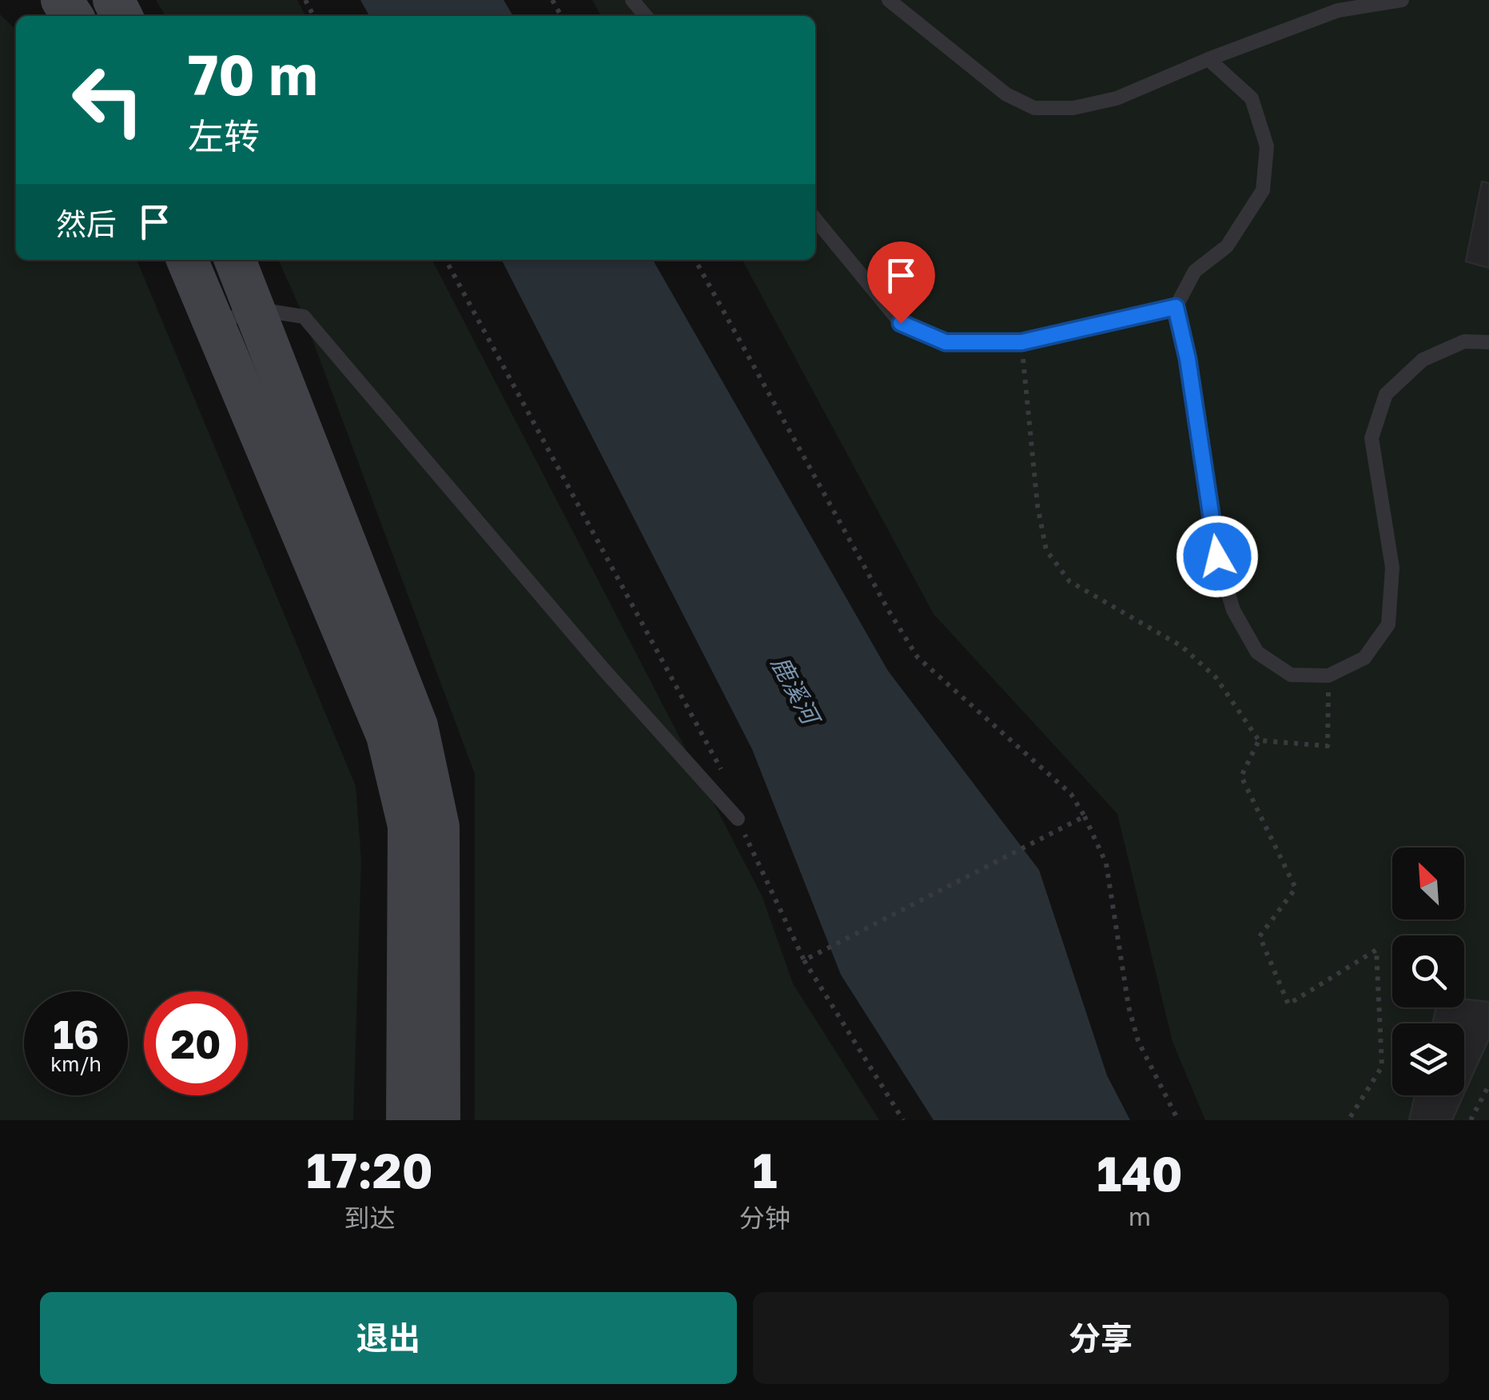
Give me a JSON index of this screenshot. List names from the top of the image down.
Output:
{
  "water": ["鹿溪河"],
  "north": "top left",
  "page": {
    "turn": ["70 m", "左转"],
    "then": "然后",
    "speed": "16 km/h",
    "limit": "20",
    "eta": [
      "17:20",
      "到达",
      "1",
      "分钟",
      "140",
      "m"
    ],
    "buttons": ["退出", "分享"]
  }
}
